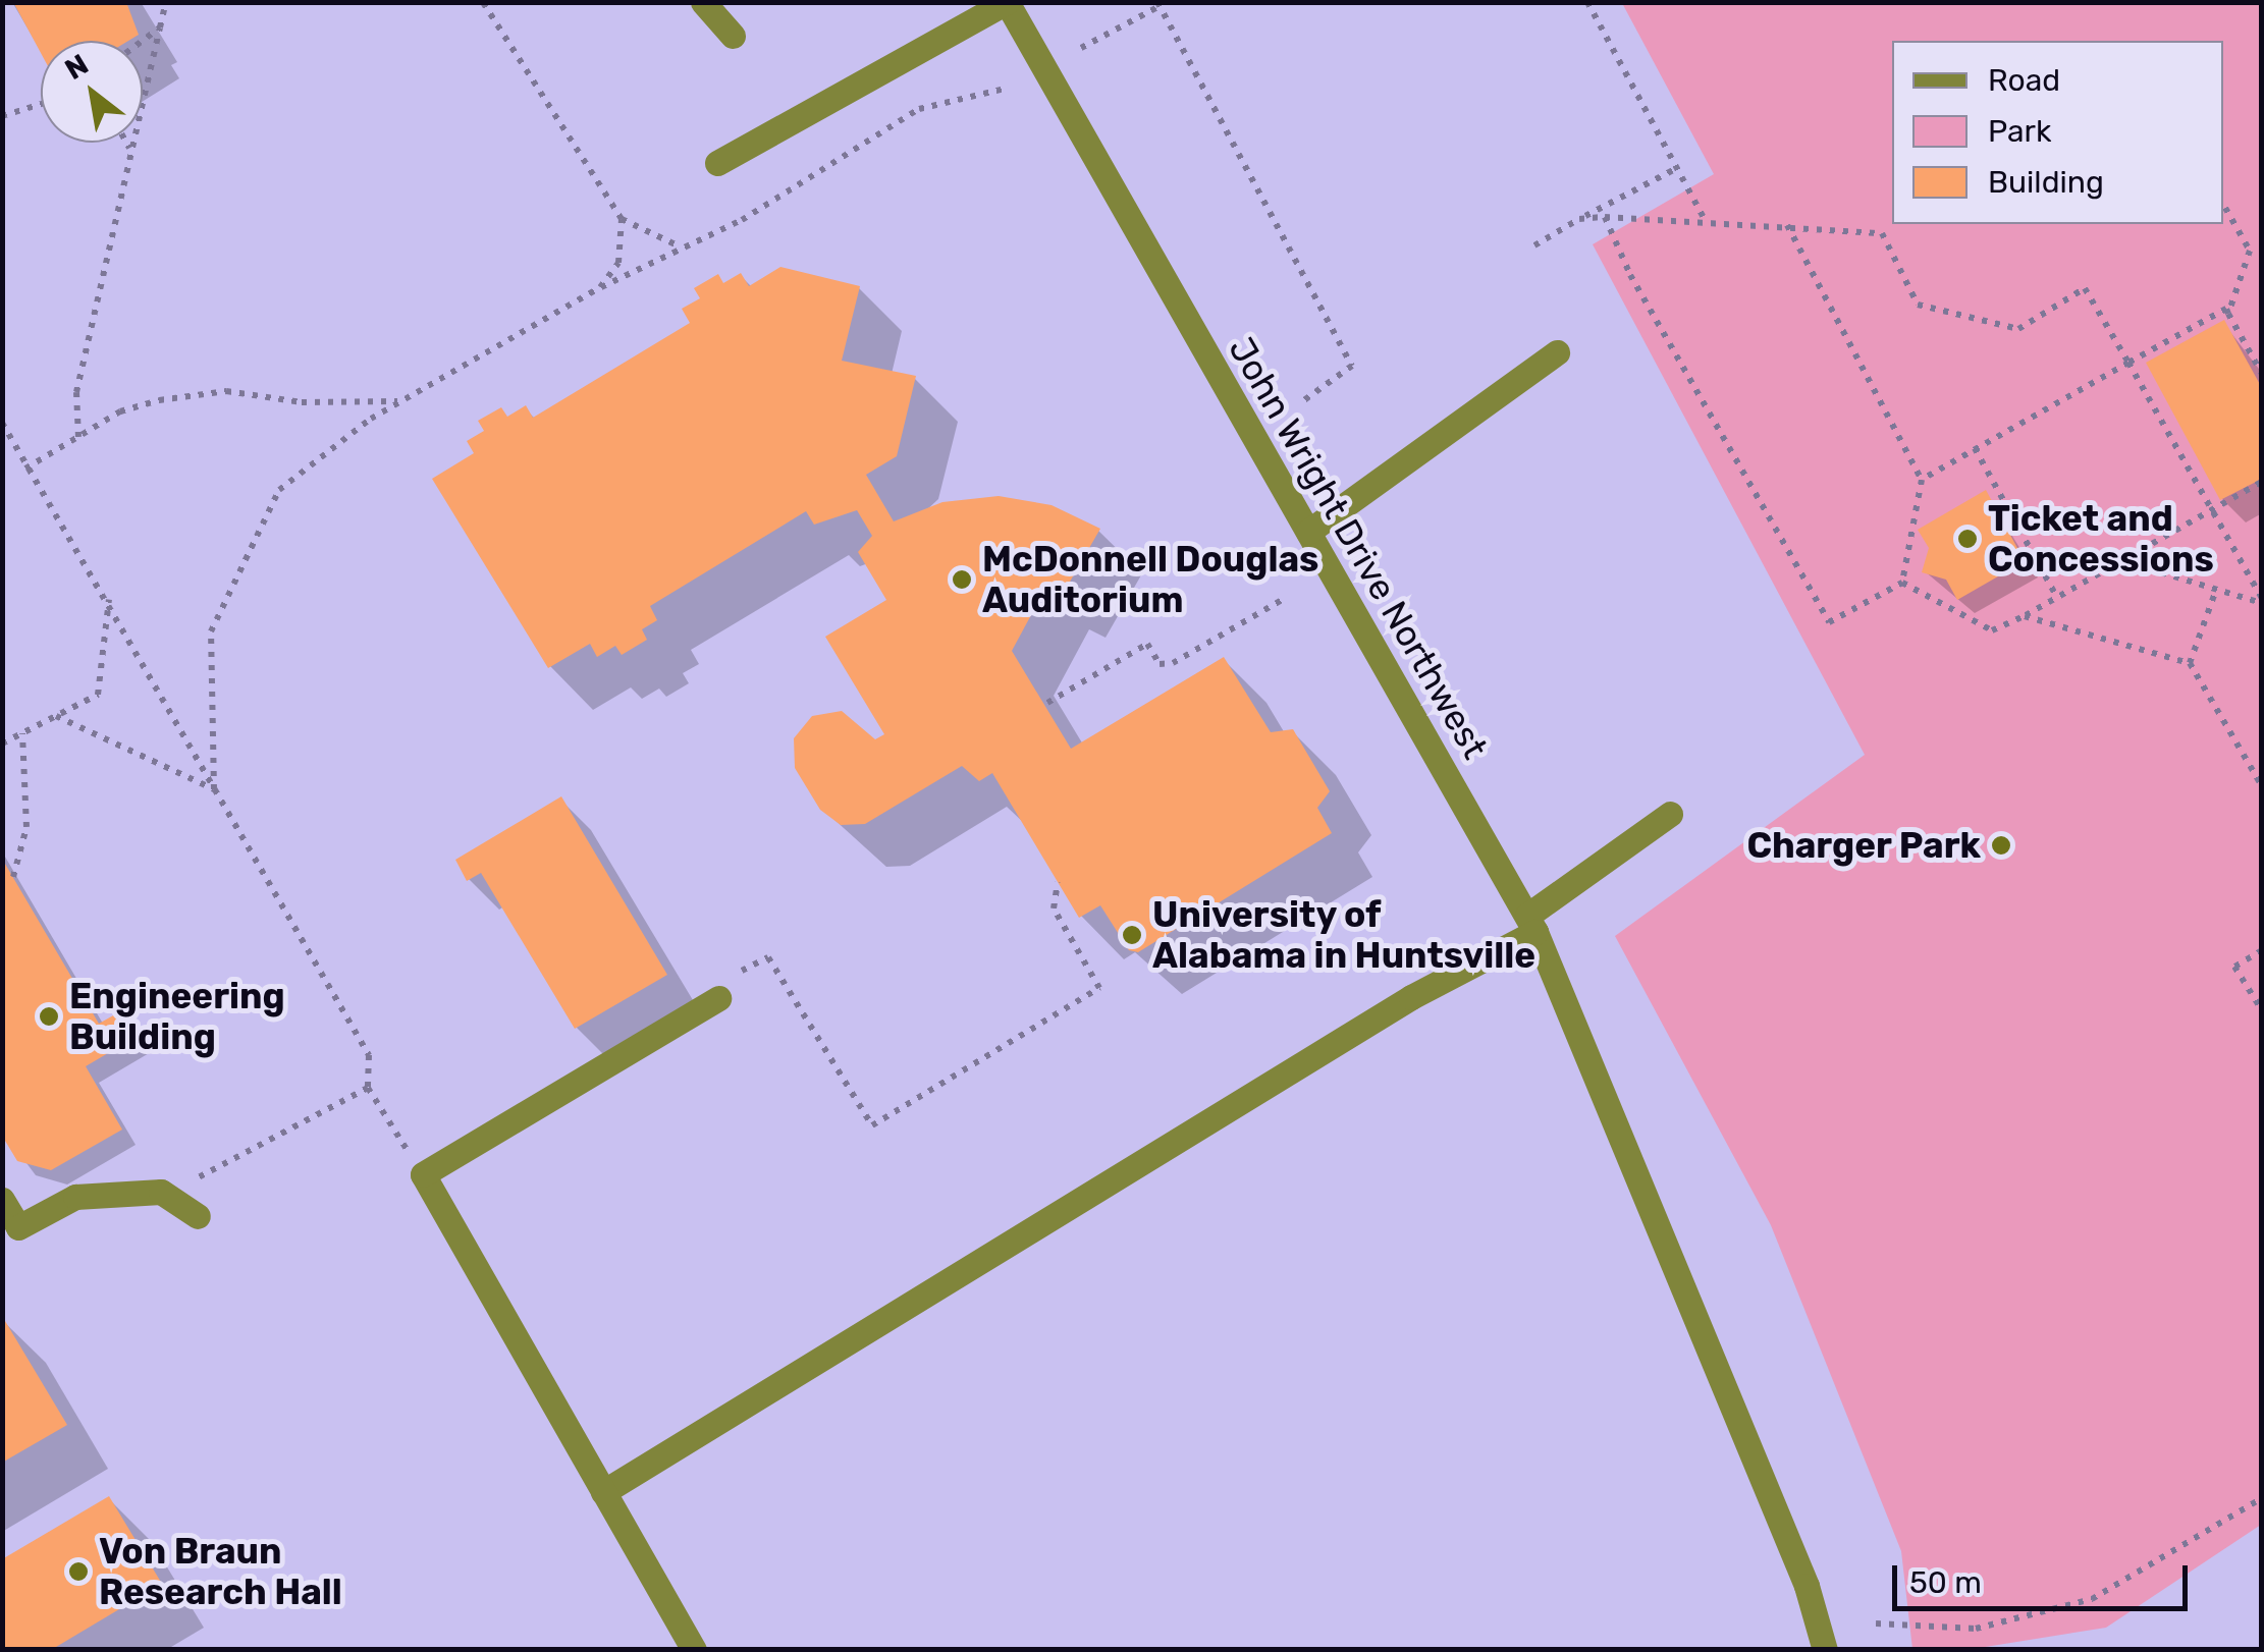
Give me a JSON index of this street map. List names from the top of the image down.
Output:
{
  "streets": {
    "street": ["John Wright Drive Northwest"]
  },
  "places": [
    "Ticket and Concessions",
    "McDonnell Douglas Auditorium",
    "Charger Park",
    "University of Alabama in Huntsville",
    "Engineering Building",
    "Von Braun Research Hall"
  ],
  "legend": ["Road", "Park", "Building"],
  "scale_bar": "50 m",
  "north": "top left"
}
